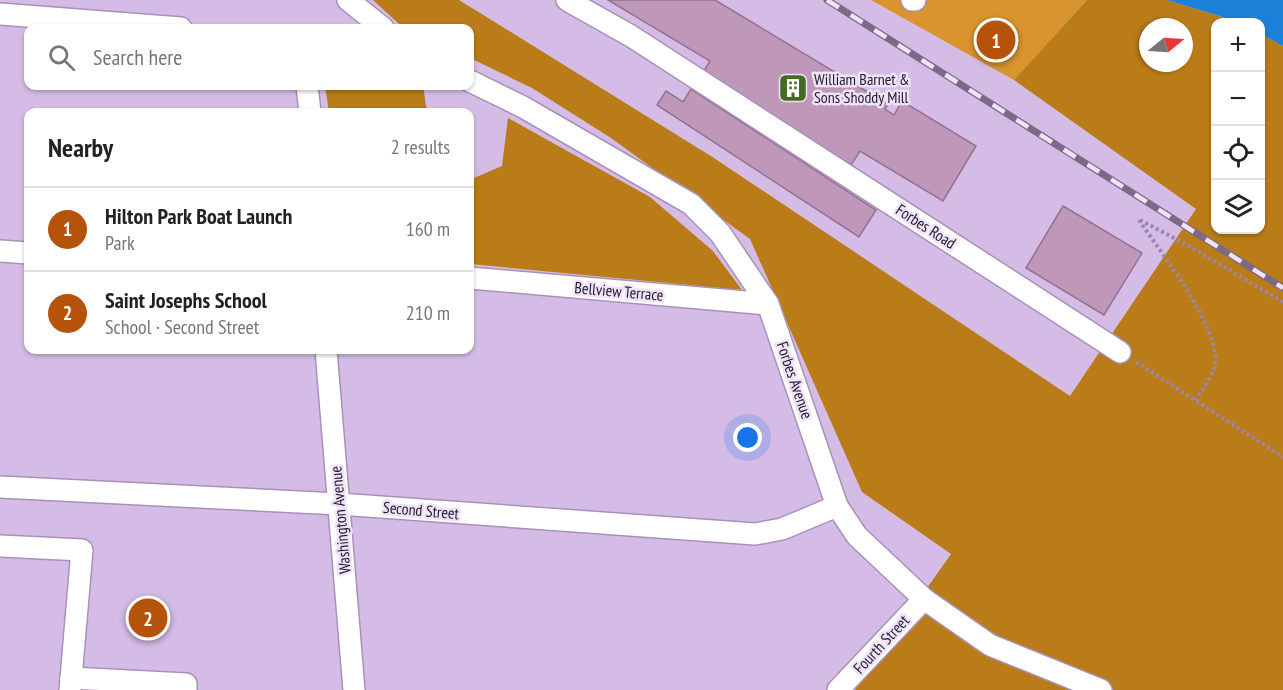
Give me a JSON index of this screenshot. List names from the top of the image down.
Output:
{
  "streets": {
    "street": [
      "Forbes Road",
      "Bellview Terrace",
      "Forbes Avenue",
      "Second Street",
      "Washington Avenue",
      "Fourth Street"
    ]
  },
  "crossings": [
    ["Bellview Terrace", "Forbes Avenue"],
    ["Forbes Avenue", "Second Street"],
    ["Forbes Avenue", "Fourth Street"],
    ["Second Street", "Washington Avenue"]
  ],
  "places": {
    "building": ["William Barnet & Sons Shoddy Mill"]
  },
  "north": "right",
  "page": {
    "map_buttons": ["+", "−"],
    "pins": ["1", "2"],
    "search": "Search here",
    "heading": ["Nearby", "2 results"],
    "list": [
      {
        "mark": "1",
        "name": "Hilton Park Boat Launch",
        "note": "Park",
        "value": "160 m"
      },
      {
        "mark": "2",
        "name": "Saint Josephs School",
        "note": "School · Second Street",
        "value": "210 m"
      }
    ]
  }
}
